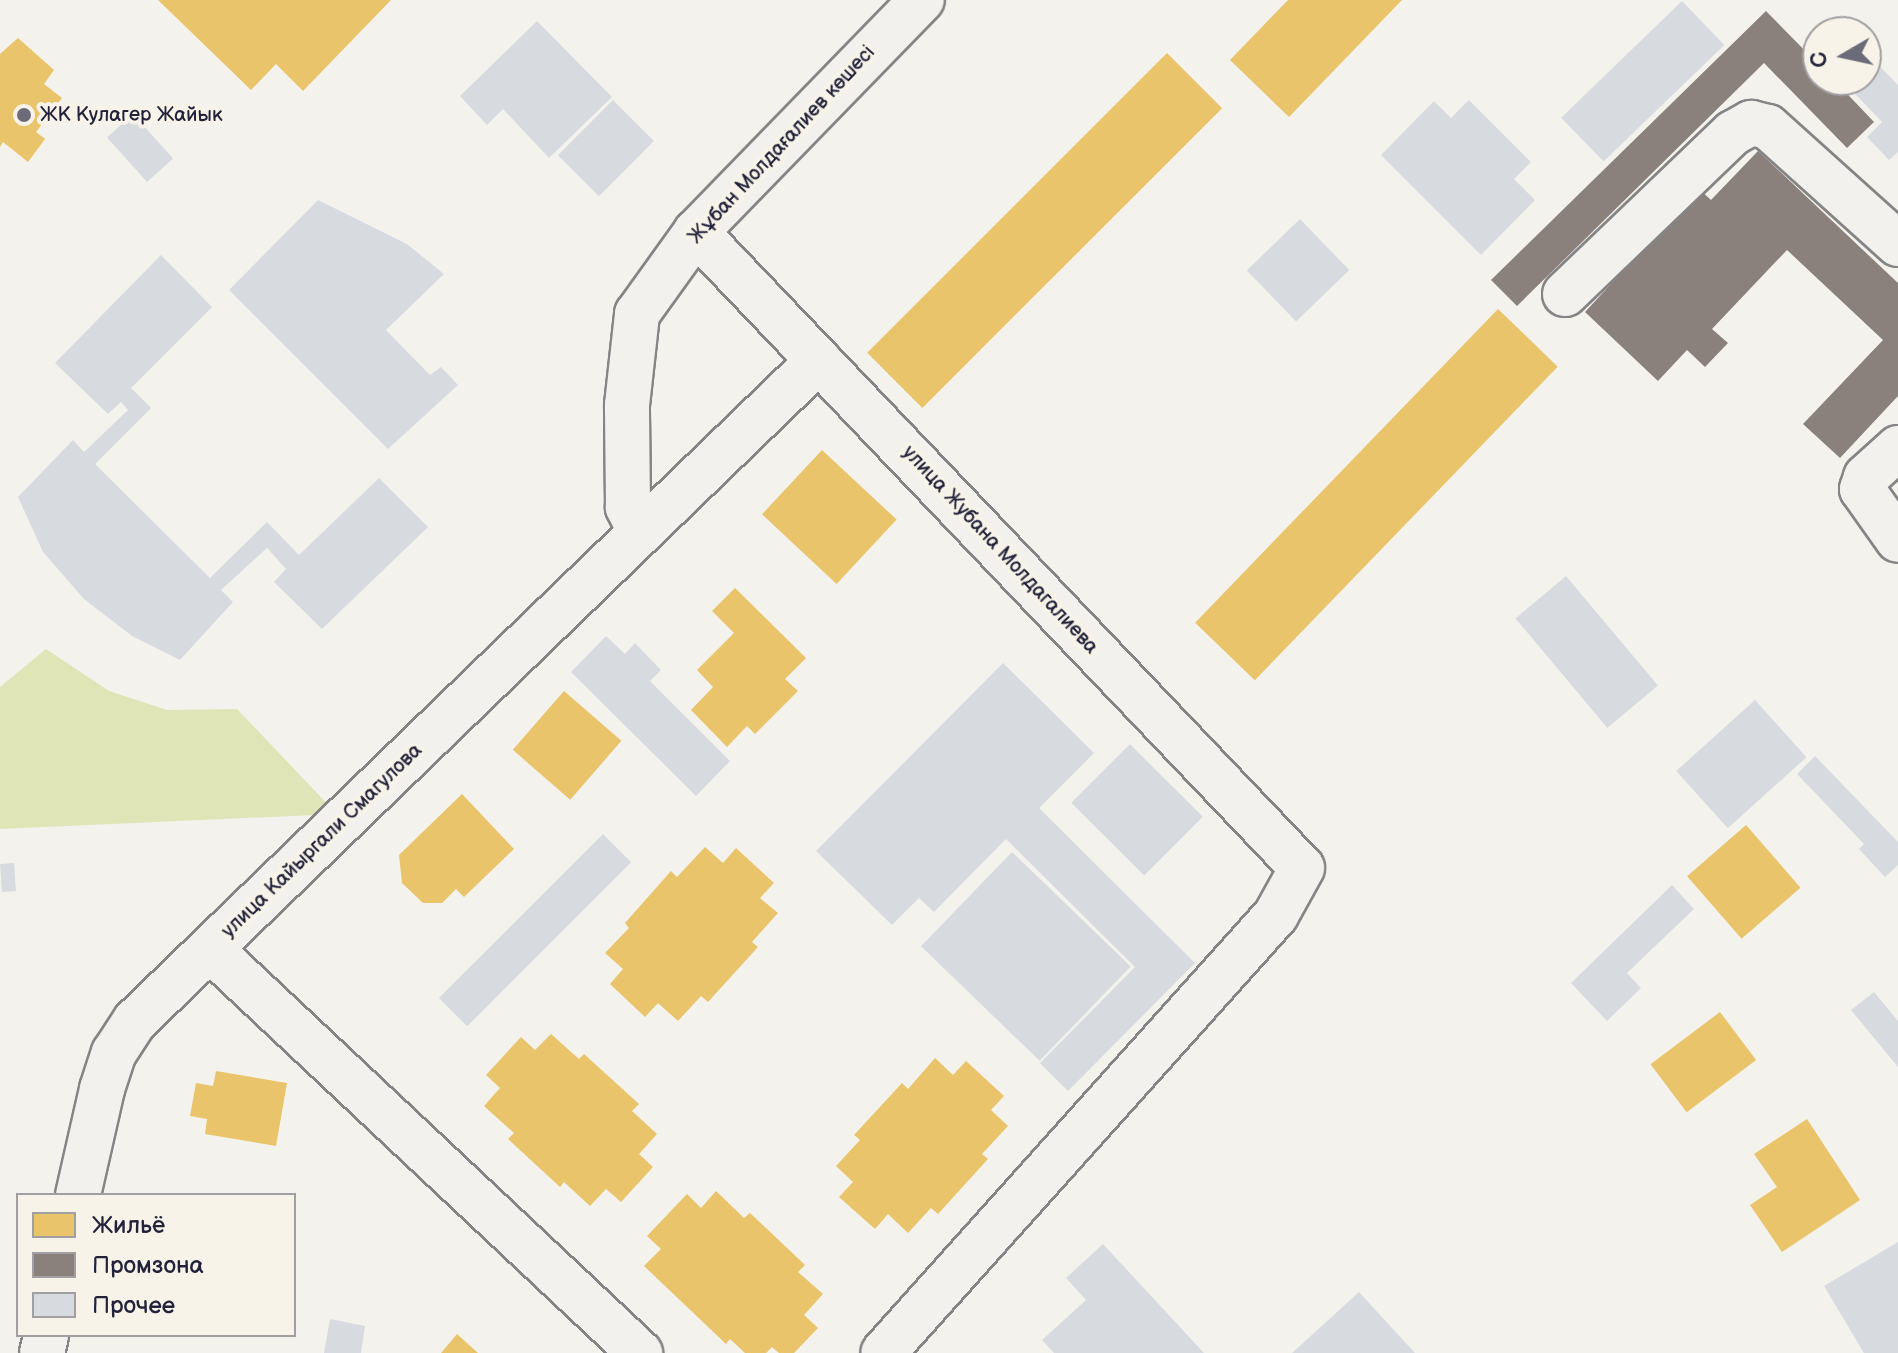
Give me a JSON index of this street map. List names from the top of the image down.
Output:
{
  "streets": {
    "street": ["Жұбан Молдағалиев көшесі", "улица Жубана Молдагалиева", "улица Кайыргали Смагулова"]
  },
  "crossings": [
    ["Жұбан Молдағалиев көшесі", "улица Жубана Молдагалиева"],
    ["Жұбан Молдағалиев көшесі", "улица Кайыргали Смагулова"],
    ["улица Жубана Молдагалиева", "улица Кайыргали Смагулова"]
  ],
  "places": ["ЖК Кулагер Жайык"],
  "legend": ["Жильё", "Промзона", "Прочее"],
  "north": "left"
}
